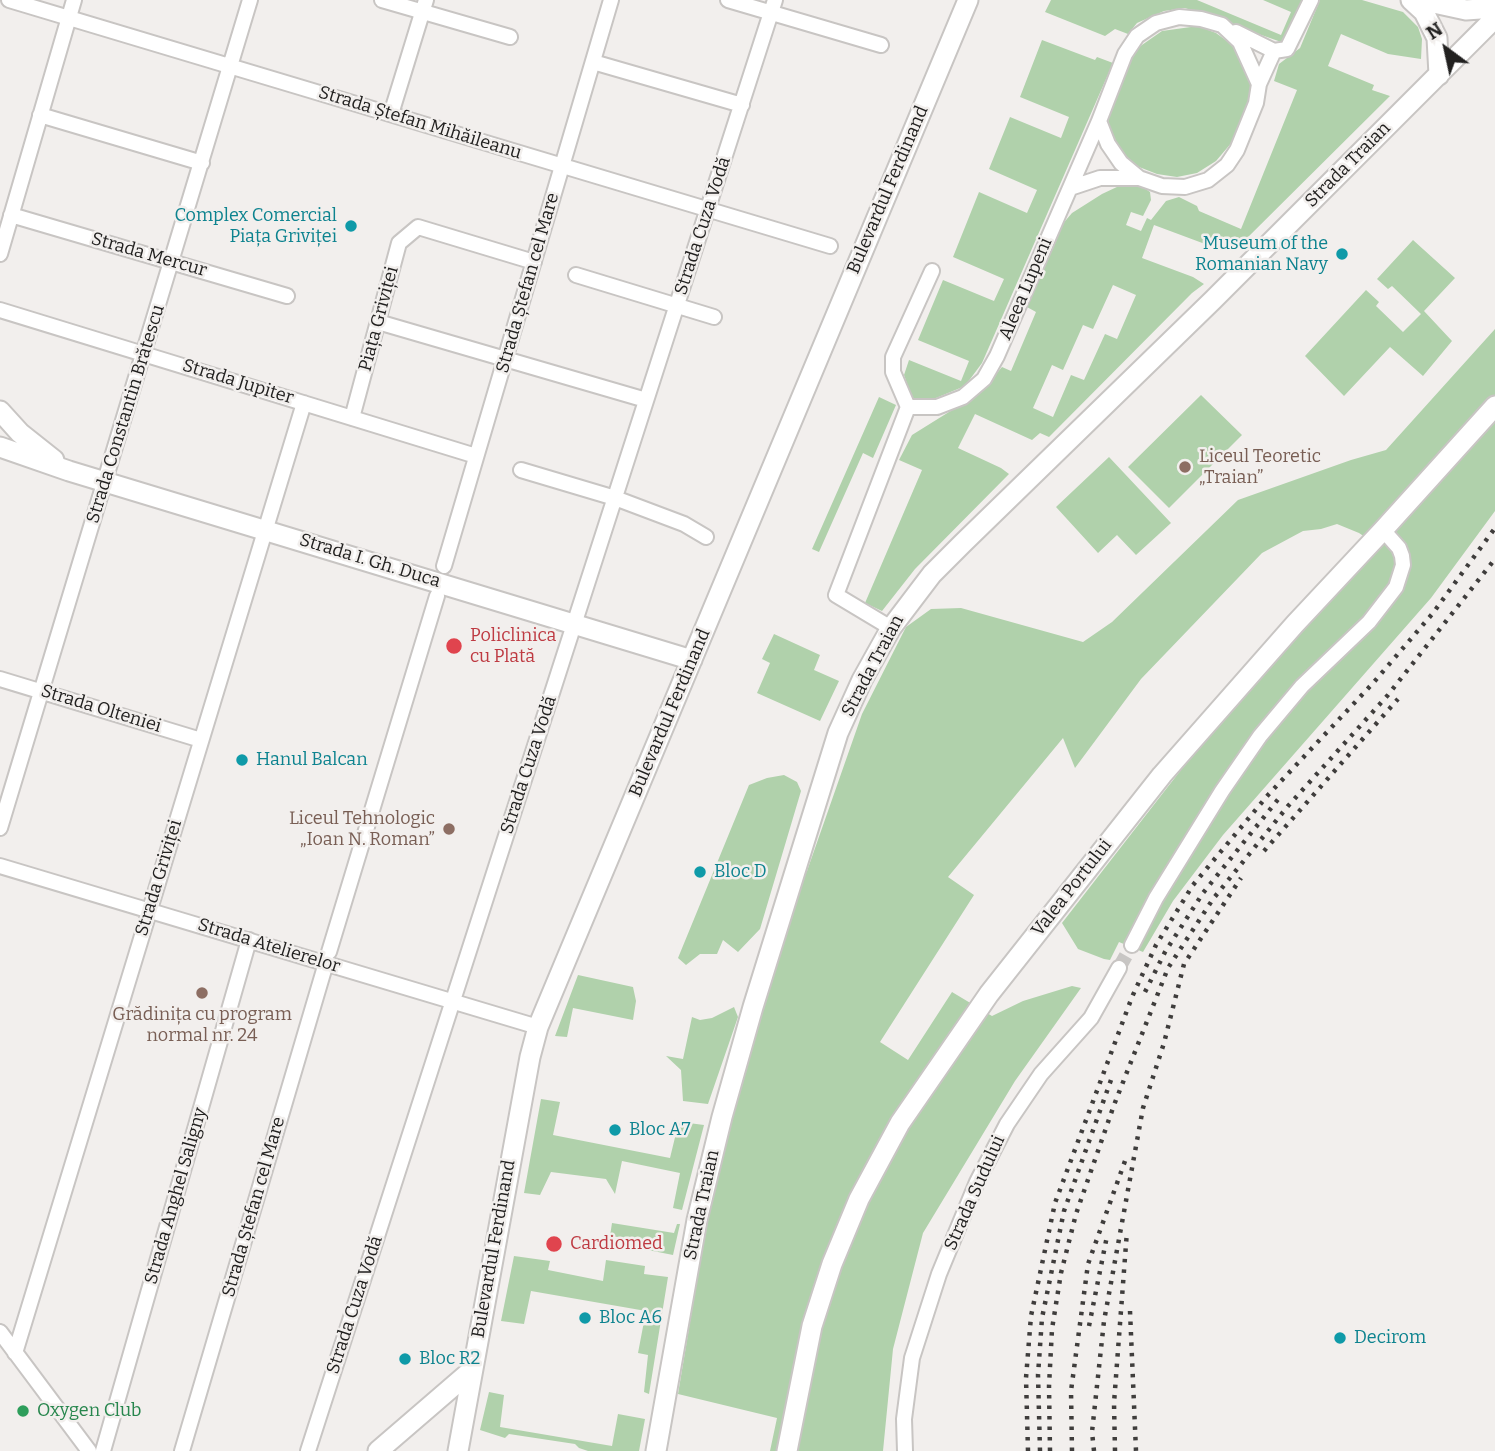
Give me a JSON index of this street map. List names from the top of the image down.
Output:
{
  "streets": {
    "street": [
      "Strada Ștefan Mihăileanu",
      "Strada Traian",
      "Bulevardul Ferdinand",
      "Strada Cuza Vodă",
      "Strada Mercur",
      "Strada Ștefan cel Mare",
      "Aleea Lupeni",
      "Piața Griviței",
      "Strada Jupiter",
      "Strada Constantin Brătescu",
      "Strada I. Gh. Duca",
      "Strada Olteniei",
      "Strada Griviței",
      "Valea Portului",
      "Strada Atelierelor",
      "Strada Sudului",
      "Strada Anghel Saligny"
    ]
  },
  "crossings": [
    ["Strada Ștefan Mihăileanu", "Strada Cuza Vodă"],
    ["Strada Ștefan Mihăileanu", "Strada Ștefan cel Mare"],
    ["Strada Ștefan Mihăileanu", "Strada Constantin Brătescu"],
    ["Bulevardul Ferdinand", "Strada I. Gh. Duca"],
    ["Bulevardul Ferdinand", "Strada Atelierelor"],
    ["Strada Cuza Vodă", "Strada I. Gh. Duca"],
    ["Strada Cuza Vodă", "Strada Atelierelor"],
    ["Strada Mercur", "Strada Constantin Brătescu"],
    ["Strada Ștefan cel Mare", "Piața Griviței"],
    ["Strada Ștefan cel Mare", "Strada Jupiter"],
    ["Strada Ștefan cel Mare", "Strada Atelierelor"],
    ["Piața Griviței", "Strada Jupiter"],
    ["Strada Jupiter", "Strada Constantin Brătescu"],
    ["Strada Jupiter", "Strada Griviței"],
    ["Strada Constantin Brătescu", "Strada I. Gh. Duca"],
    ["Strada Constantin Brătescu", "Strada Olteniei"],
    ["Strada I. Gh. Duca", "Strada Griviței"],
    ["Strada Olteniei", "Strada Griviței"],
    ["Strada Griviței", "Strada Atelierelor"],
    ["Strada Atelierelor", "Strada Anghel Saligny"]
  ],
  "places": [
    "Complex Comercial Piața Griviței",
    "Museum of the Romanian Navy",
    "Liceul Teoretic „Traian”",
    "Policlinica cu Plată",
    "Hanul Balcan",
    "Liceul Tehnologic „Ioan N. Roman”",
    "Bloc D",
    "Grădinița cu program normal nr. 24",
    "Bloc A7",
    "Cardiomed",
    "Bloc A6",
    "Decirom",
    "Bloc R2",
    "Oxygen Club"
  ],
  "north": "top left"
}
